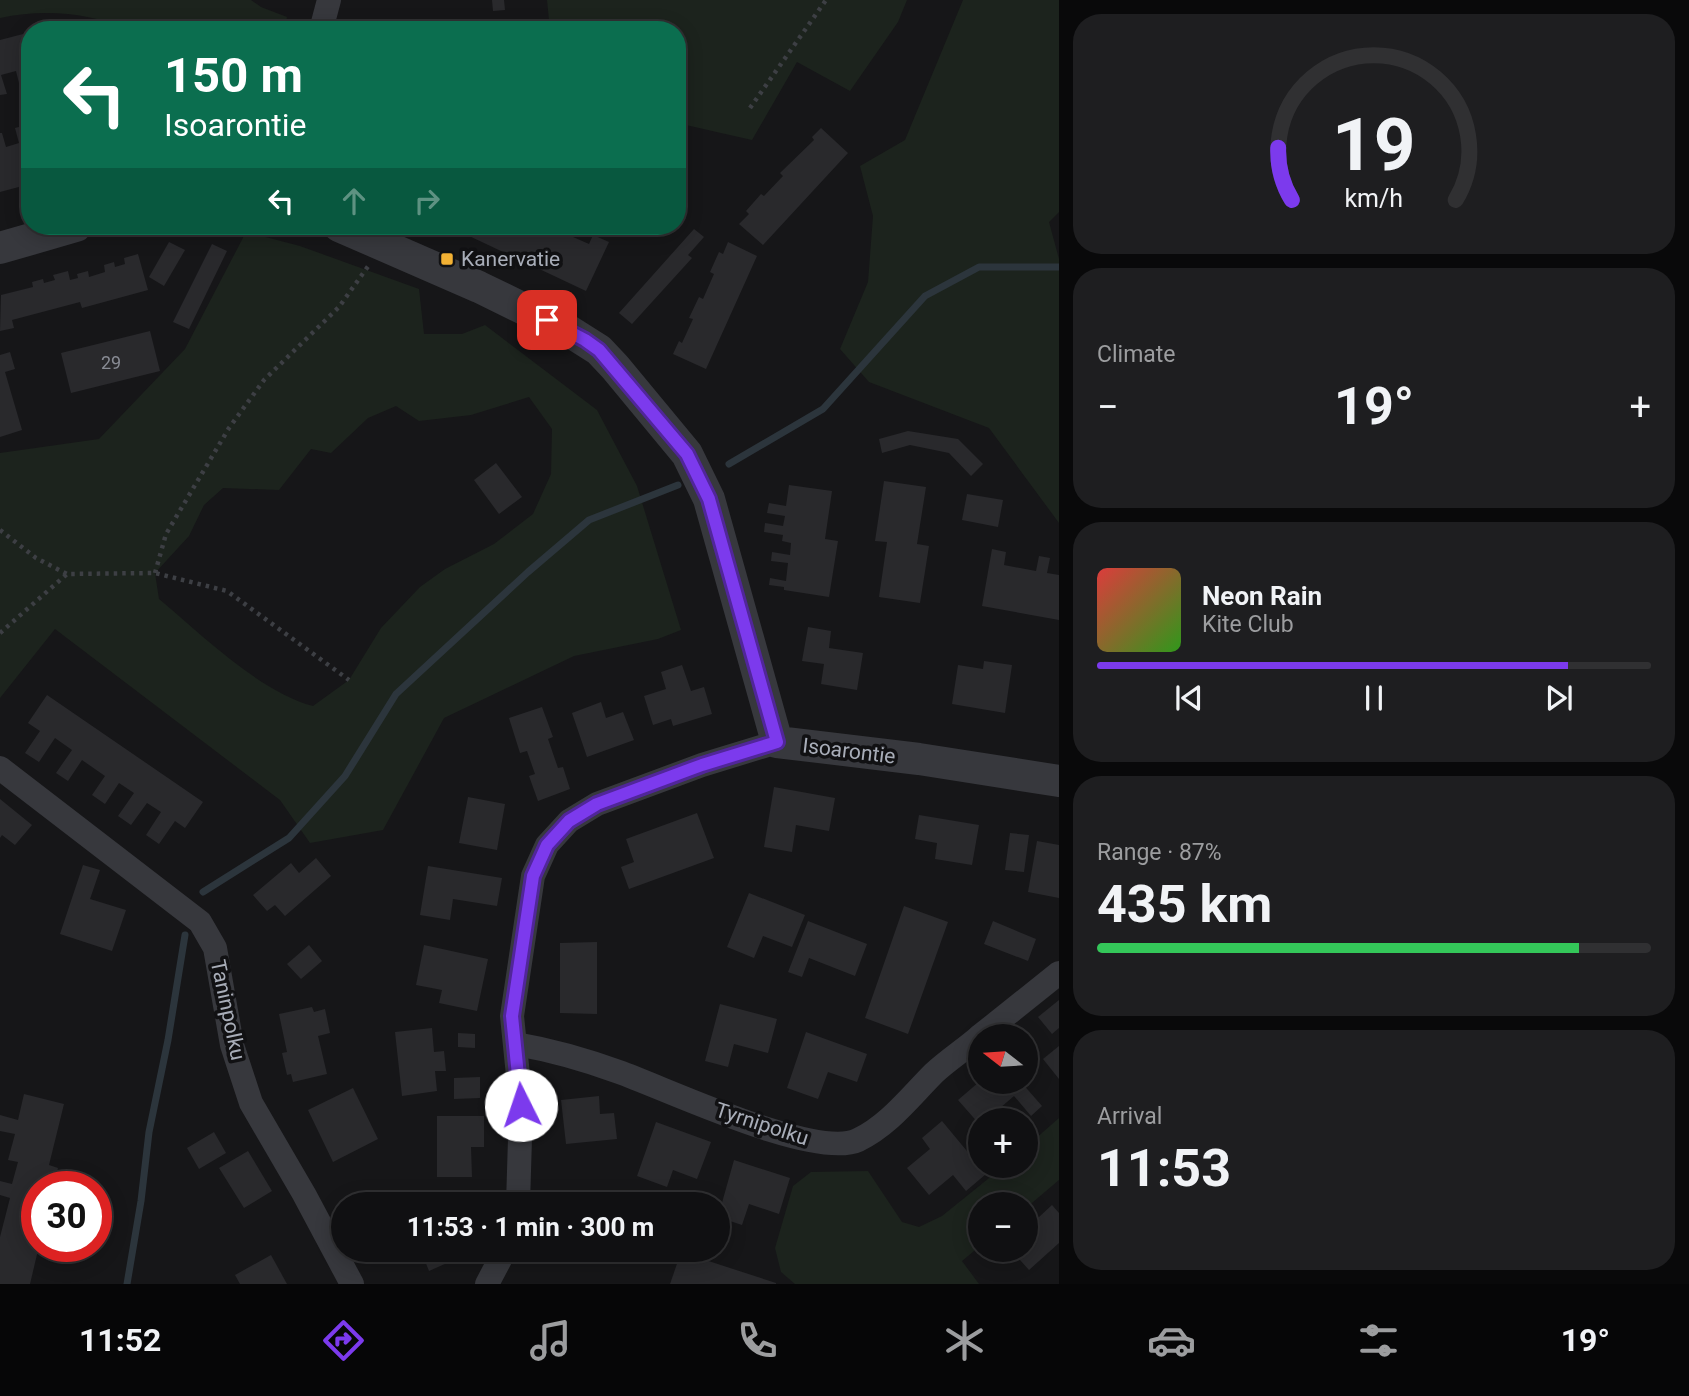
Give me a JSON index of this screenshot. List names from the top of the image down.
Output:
{
  "streets": {
    "street": ["Isoarontie", "Taninpolku", "Tyrnipolku"]
  },
  "places": {
    "transit": ["Kanervatie"]
  },
  "house_numbers": ["29"],
  "north": "left",
  "page": {
    "turn": ["150 m", "Isoarontie"],
    "tile": [
      "Climate",
      ["Range · 87%", "435 km"],
      ["Arrival", "11:53"]
    ],
    "heat": ["−", "19°", "+"],
    "song": ["Neon Rain", "Kite Club"],
    "map_buttons": ["+", "−"],
    "limit": "30",
    "trip": "11:53 · 1 min · 300 m",
    "tabs": ["11:52", "19°"],
    "gauge": ["19", "km/h"]
  }
}
